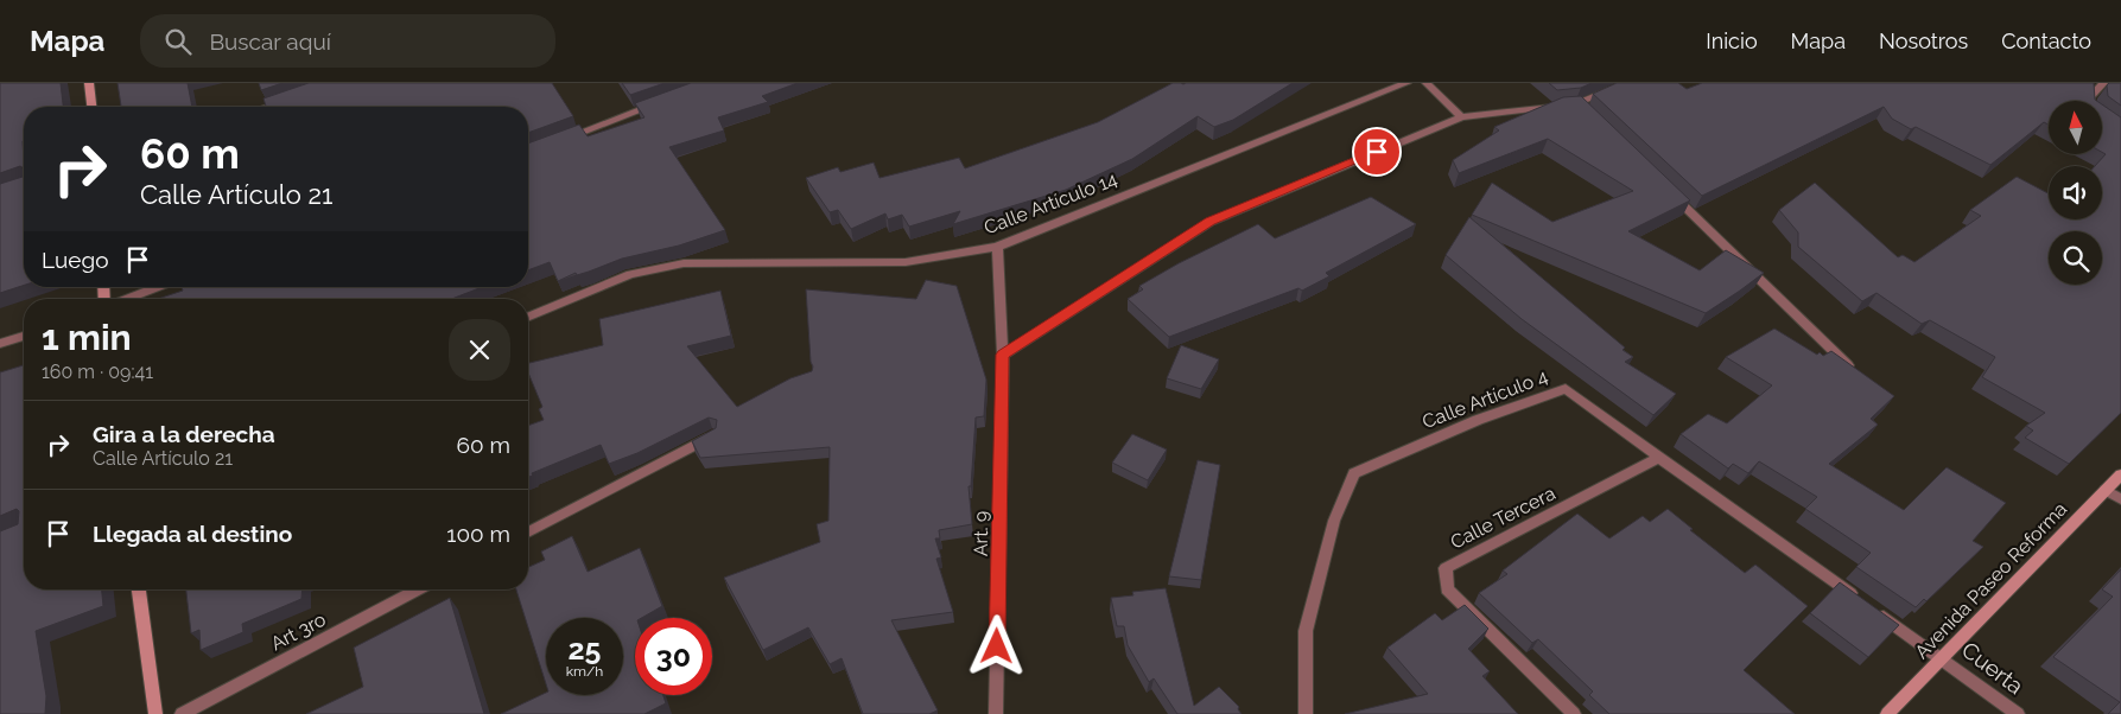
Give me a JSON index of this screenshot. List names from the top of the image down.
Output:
{
  "streets": {
    "main road": ["Avenida Paseo Reforma"],
    "street": [
      "Calle Artículo 14",
      "Calle Artículo 4",
      "Calle Tercera",
      "Art. 9",
      "Art 3ro",
      "Cuerta"
    ]
  },
  "crossings": [
    ["Calle Artículo 14", "Art. 9"],
    ["Calle Artículo 4", "Calle Tercera"],
    ["Avenida Paseo Reforma", "Cuerta"]
  ],
  "north": "top",
  "page": {
    "header": "Mapa",
    "search": "Buscar aquí",
    "nav": [
      "Inicio",
      "Mapa",
      "Nosotros",
      "Contacto"
    ],
    "turn": ["60 m", "Calle Artículo 21"],
    "then": "Luego",
    "heading": ["1 min", "160 m · 09:41"],
    "list": [
      {
        "name": "Gira a la derecha",
        "note": "Calle Artículo 21",
        "value": "60 m"
      },
      {
        "name": "Llegada al destino",
        "value": "100 m"
      }
    ],
    "speed": "25 km/h",
    "limit": "30"
  }
}
